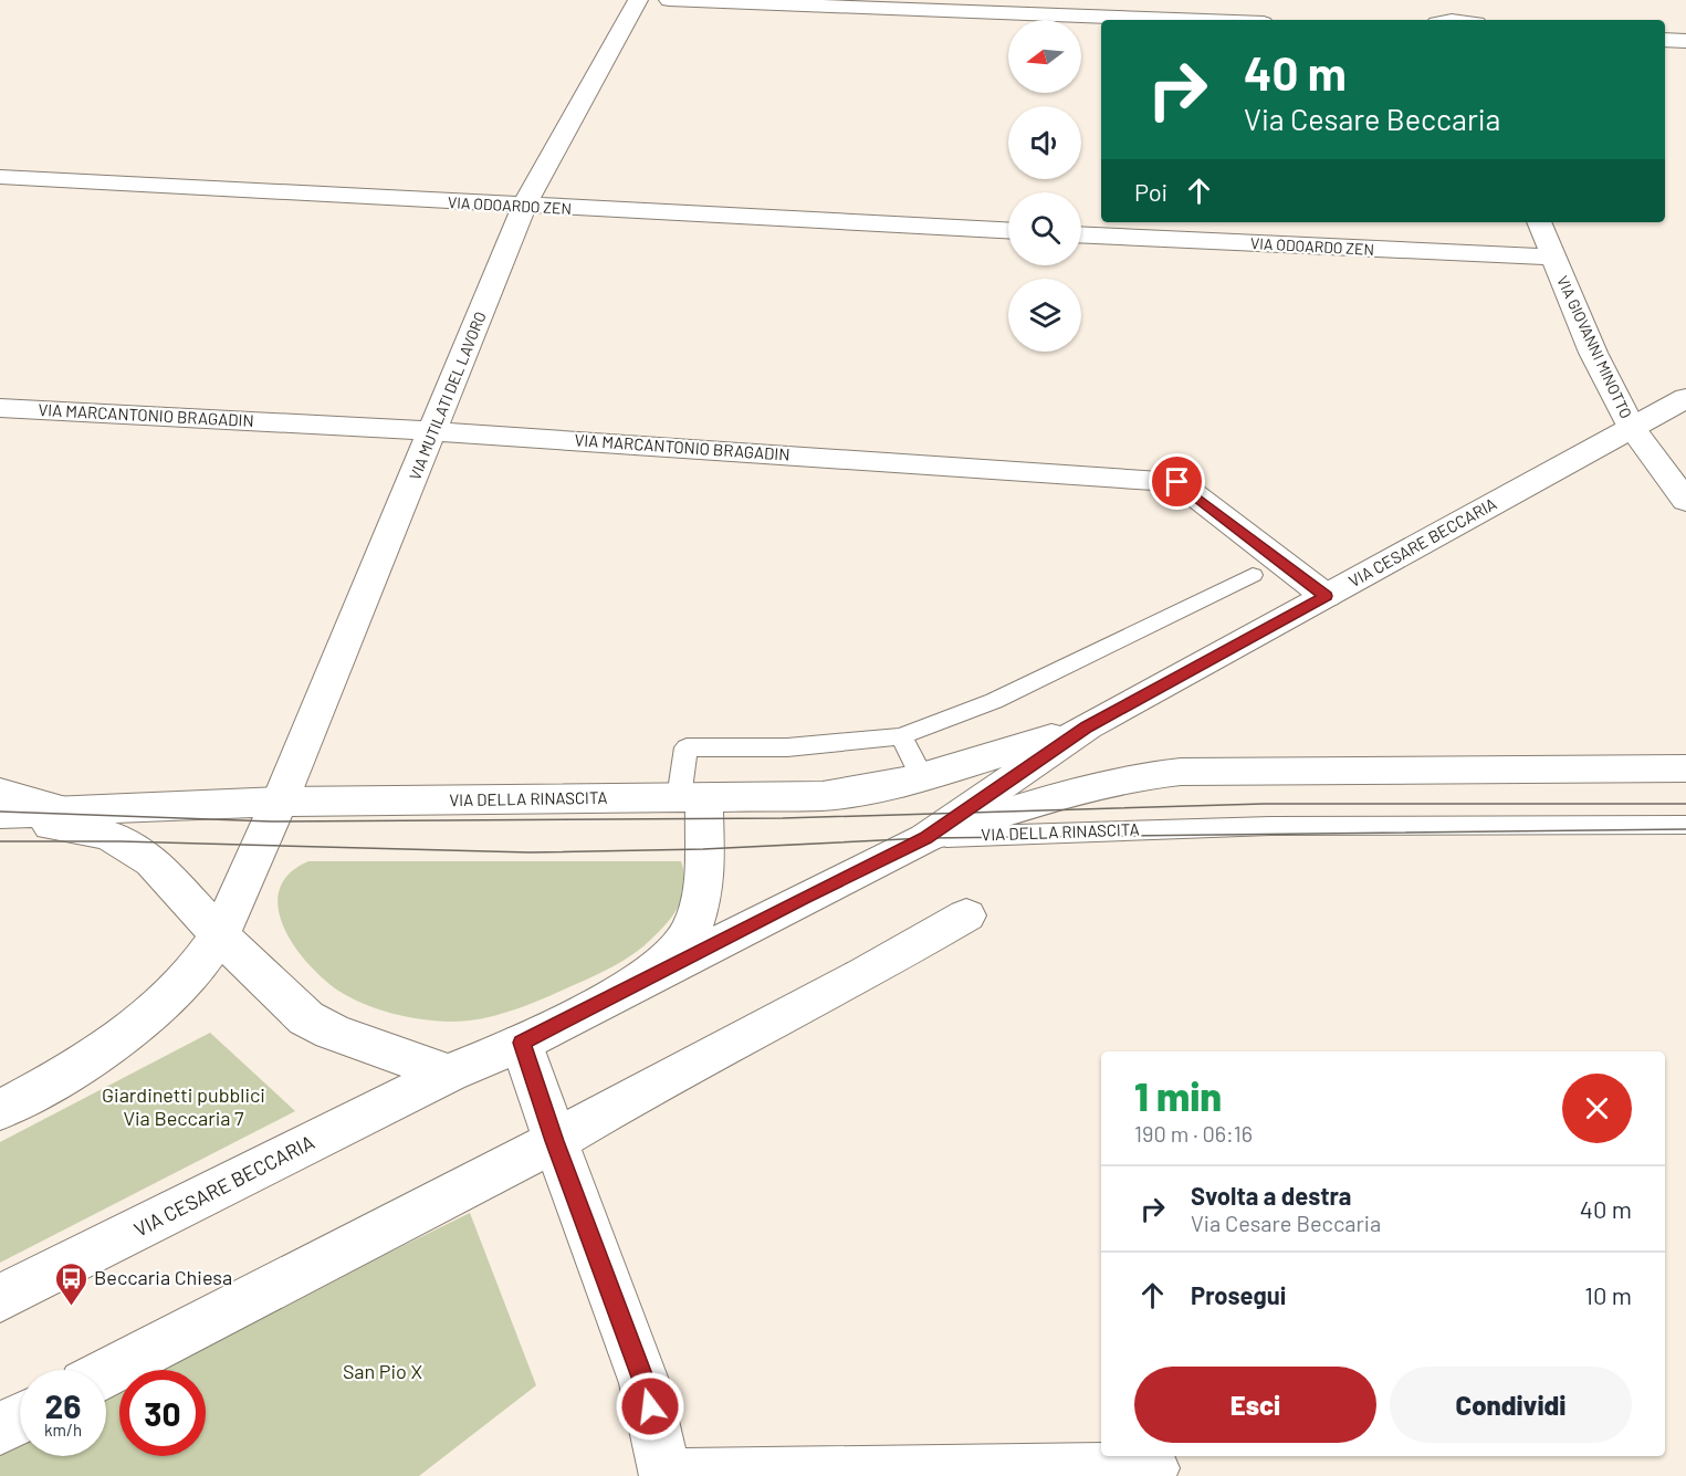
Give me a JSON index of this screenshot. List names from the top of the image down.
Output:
{
  "streets": {
    "street": [
      "VIA ODOARDO ZEN",
      "VIA GIOVANNI MINOTTO",
      "VIA MUTILATI DEL LAVORO",
      "VIA MARCANTONIO BRAGADIN",
      "VIA CESARE BECCARIA",
      "VIA DELLA RINASCITA"
    ]
  },
  "crossings": [
    ["VIA ODOARDO ZEN", "VIA GIOVANNI MINOTTO"],
    ["VIA ODOARDO ZEN", "VIA MUTILATI DEL LAVORO"],
    ["VIA GIOVANNI MINOTTO", "VIA CESARE BECCARIA"],
    ["VIA MUTILATI DEL LAVORO", "VIA MARCANTONIO BRAGADIN"],
    ["VIA MUTILATI DEL LAVORO", "VIA DELLA RINASCITA"],
    ["VIA MARCANTONIO BRAGADIN", "VIA CESARE BECCARIA"],
    ["VIA CESARE BECCARIA", "VIA DELLA RINASCITA"]
  ],
  "parks": ["Giardinetti pubblici Via Beccaria 7", "San Pio X"],
  "places": {
    "bus stop": ["Beccaria Chiesa"]
  },
  "north": "left",
  "page": {
    "turn": ["40 m", "Via Cesare Beccaria"],
    "then": "Poi",
    "heading": ["1 min", "190 m · 06:16"],
    "list": [
      {
        "name": "Svolta a destra",
        "note": "Via Cesare Beccaria",
        "value": "40 m"
      },
      {
        "name": "Prosegui",
        "value": "10 m"
      }
    ],
    "buttons": ["Esci", "Condividi"],
    "speed": "26 km/h",
    "limit": "30"
  }
}
